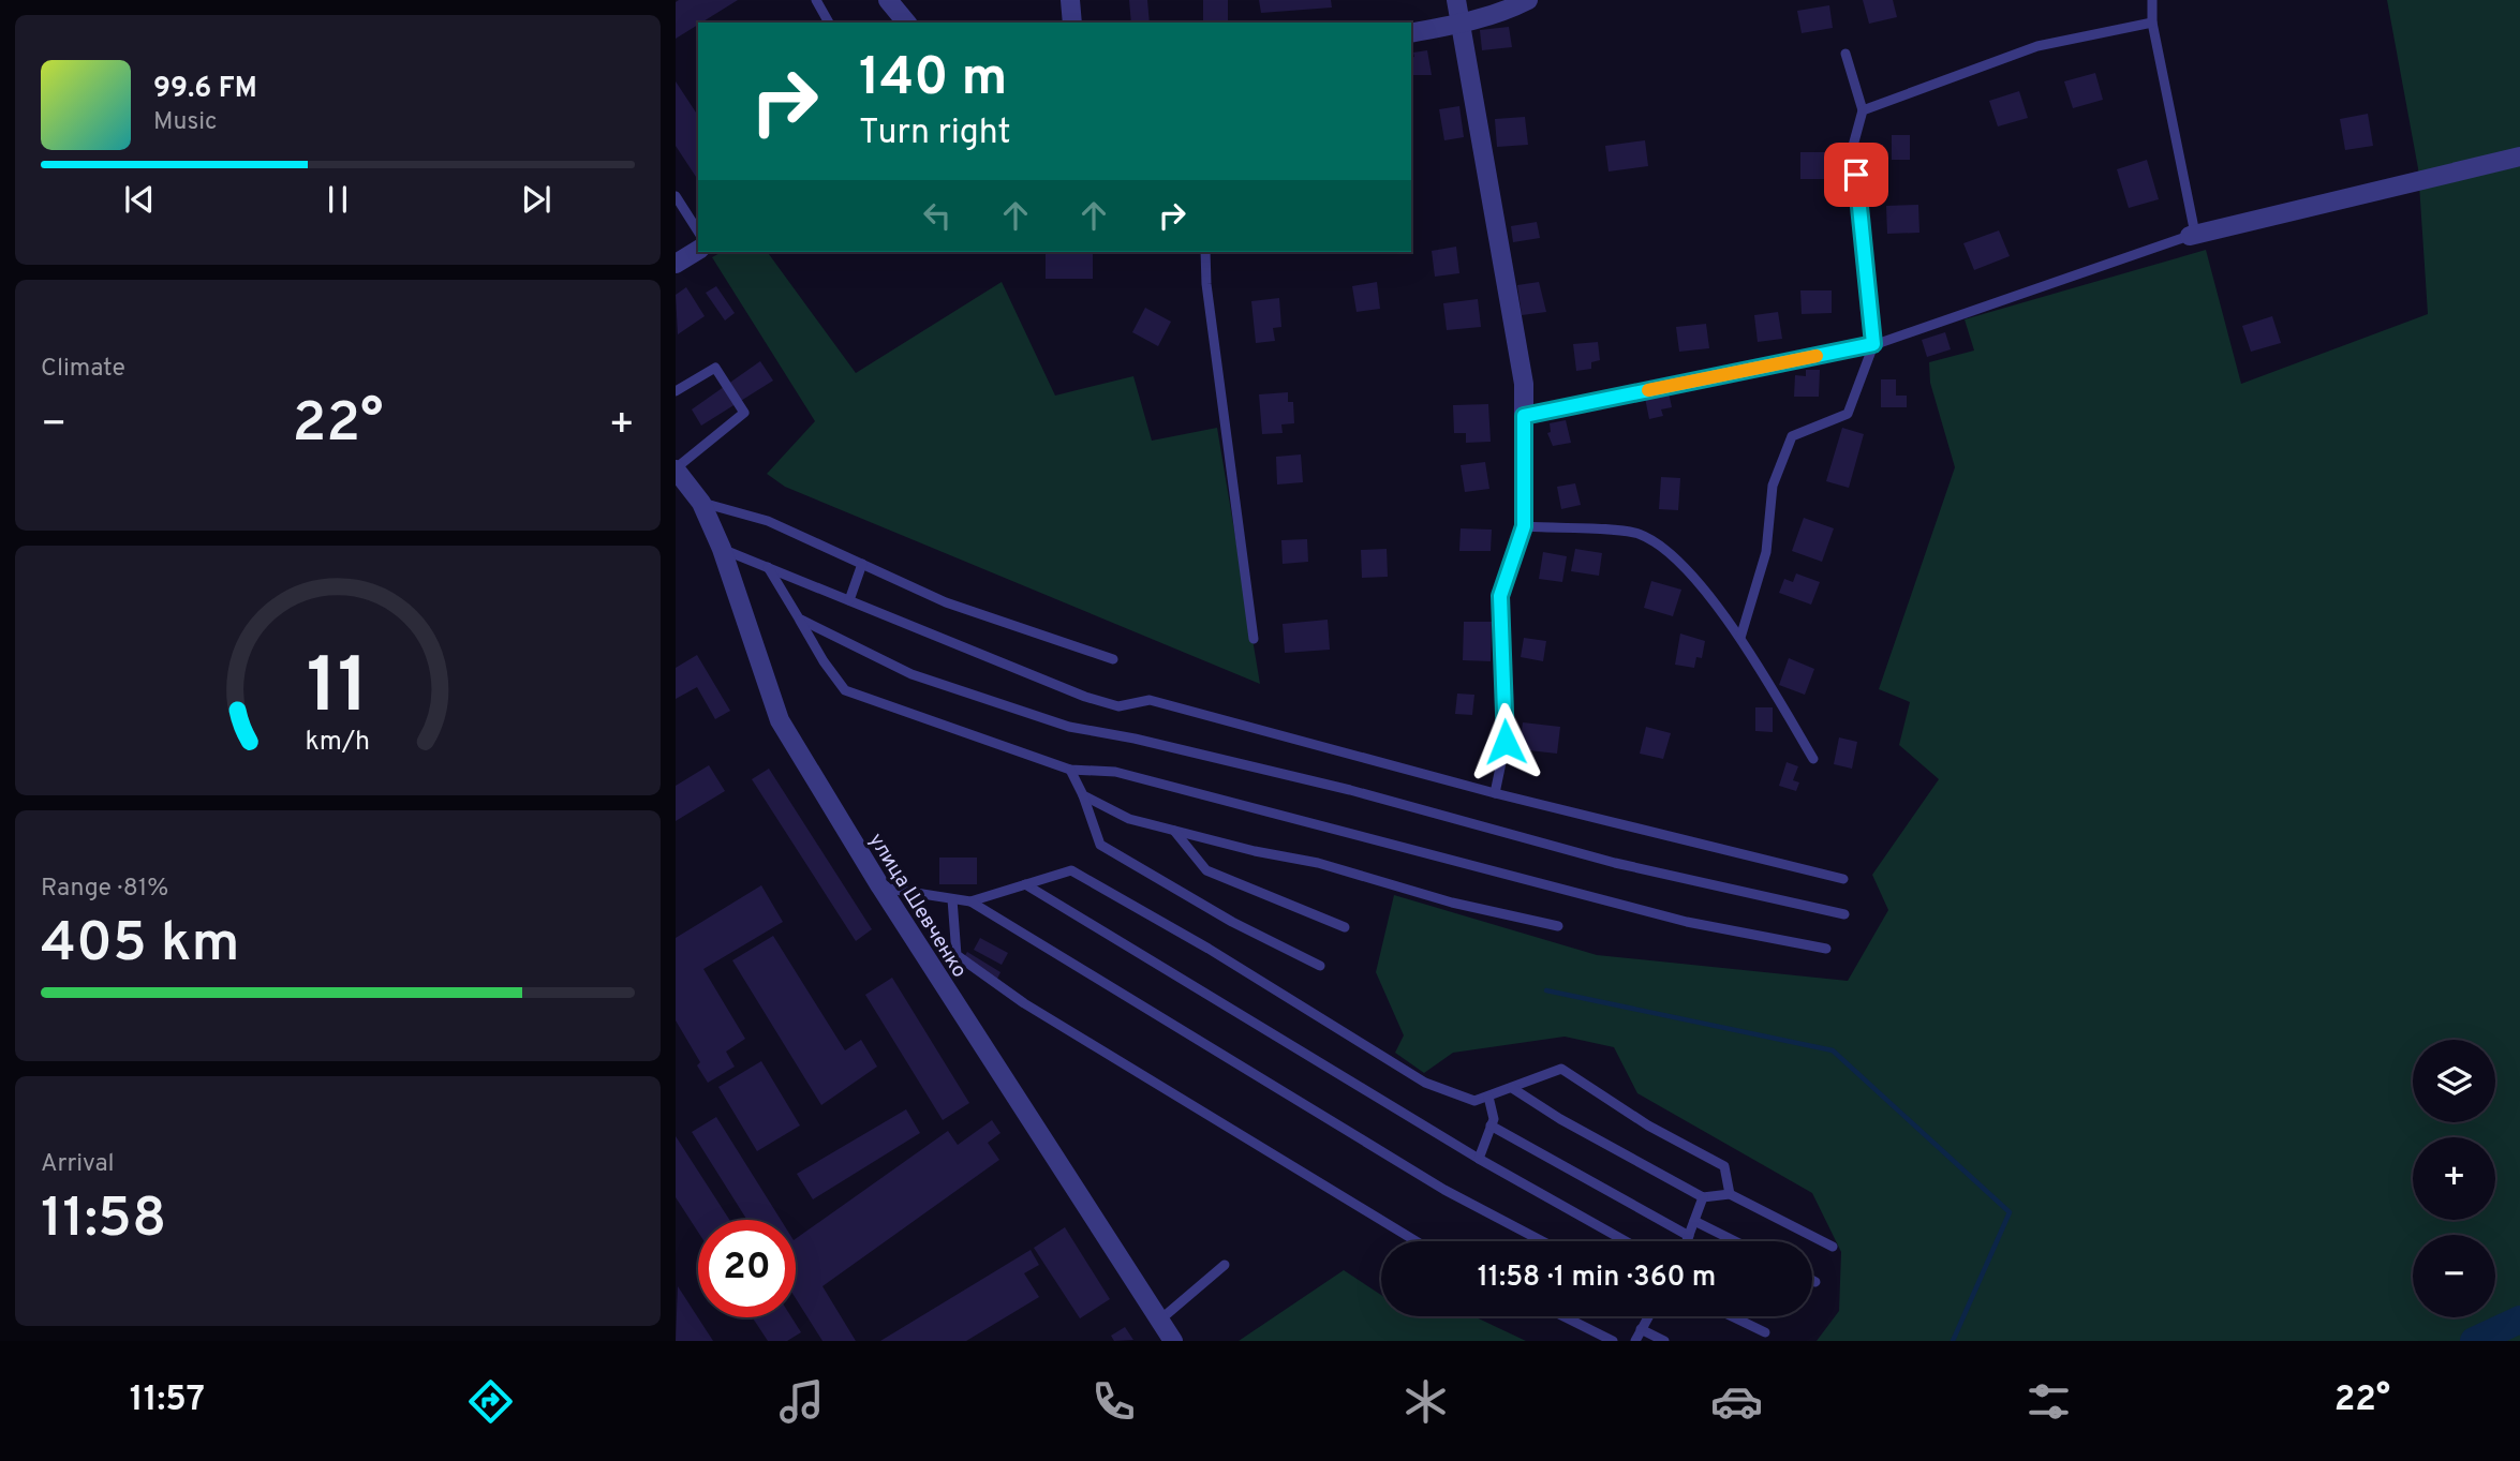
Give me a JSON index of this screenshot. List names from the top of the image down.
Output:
{
  "streets": {
    "street": ["улица Шевченко"]
  },
  "page": {
    "turn": ["140 m", "Turn right"],
    "song": ["99.6 FM", "Music"],
    "tile": [
      "Climate",
      ["Range · 81%", "405 km"],
      ["Arrival", "11:58"]
    ],
    "heat": ["−", "22°", "+"],
    "map_buttons": ["+", "−"],
    "limit": "20",
    "trip": "11:58 · 1 min · 360 m",
    "tabs": ["11:57", "22°"],
    "gauge": ["11", "km/h"]
  }
}
